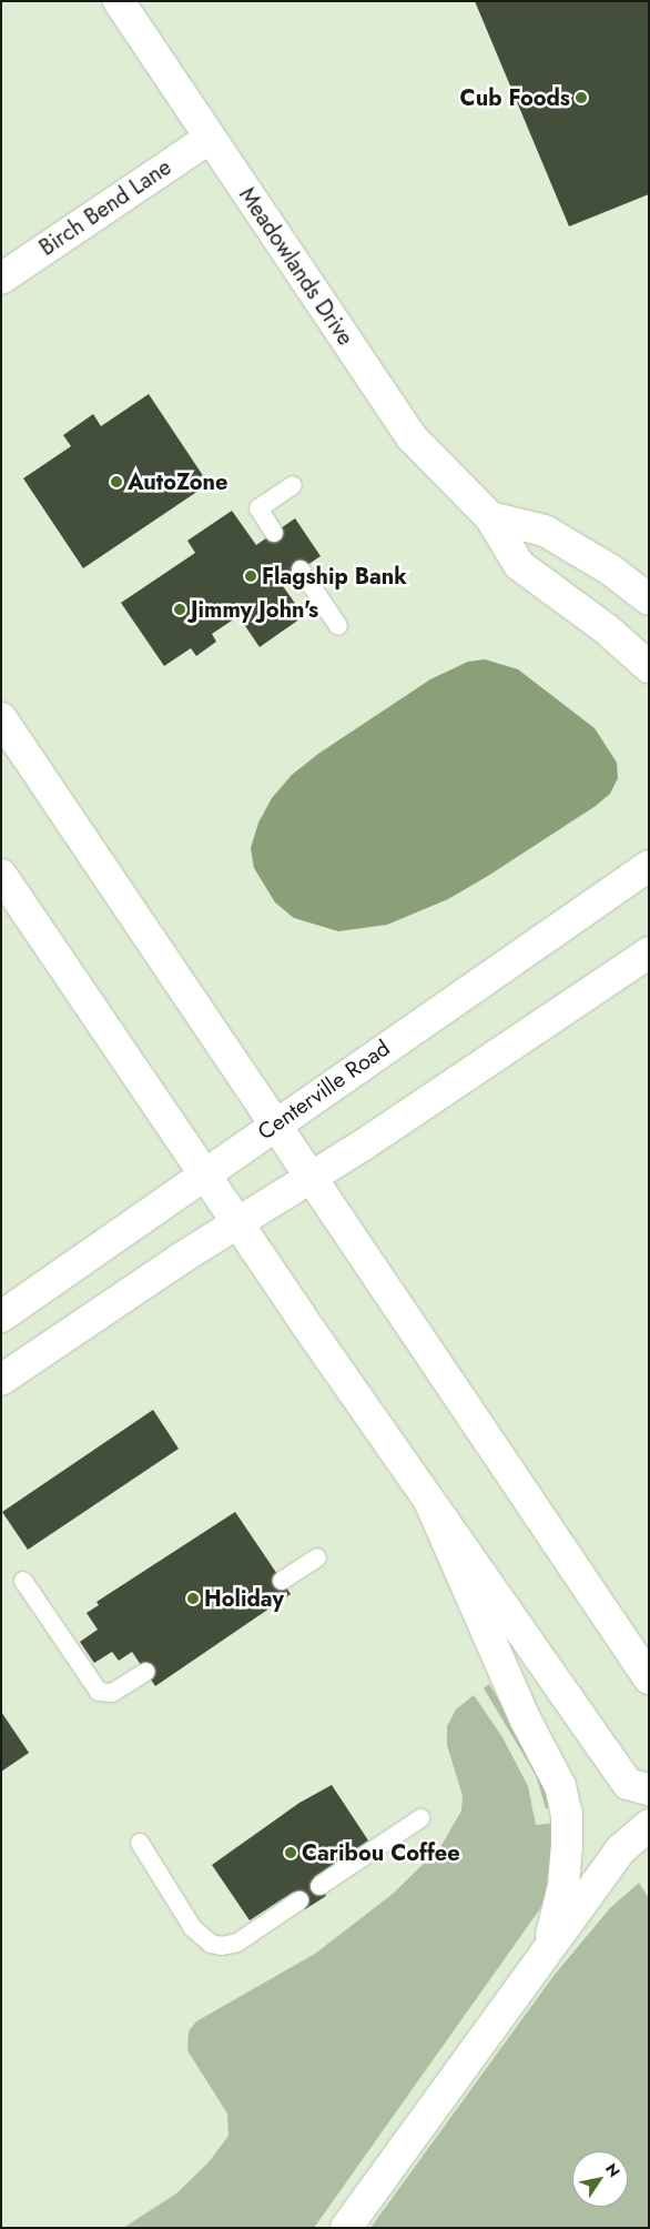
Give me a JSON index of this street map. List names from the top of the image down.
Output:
{
  "streets": {
    "main road": ["Birch Bend Lane", "Meadowlands Drive", "Centerville Road"]
  },
  "crossings": [
    ["Birch Bend Lane", "Meadowlands Drive"]
  ],
  "places": [
    "Cub Foods",
    "AutoZone",
    "Flagship Bank",
    "Jimmy John's",
    "Holiday",
    "Caribou Coffee"
  ],
  "north": "top right"
}
